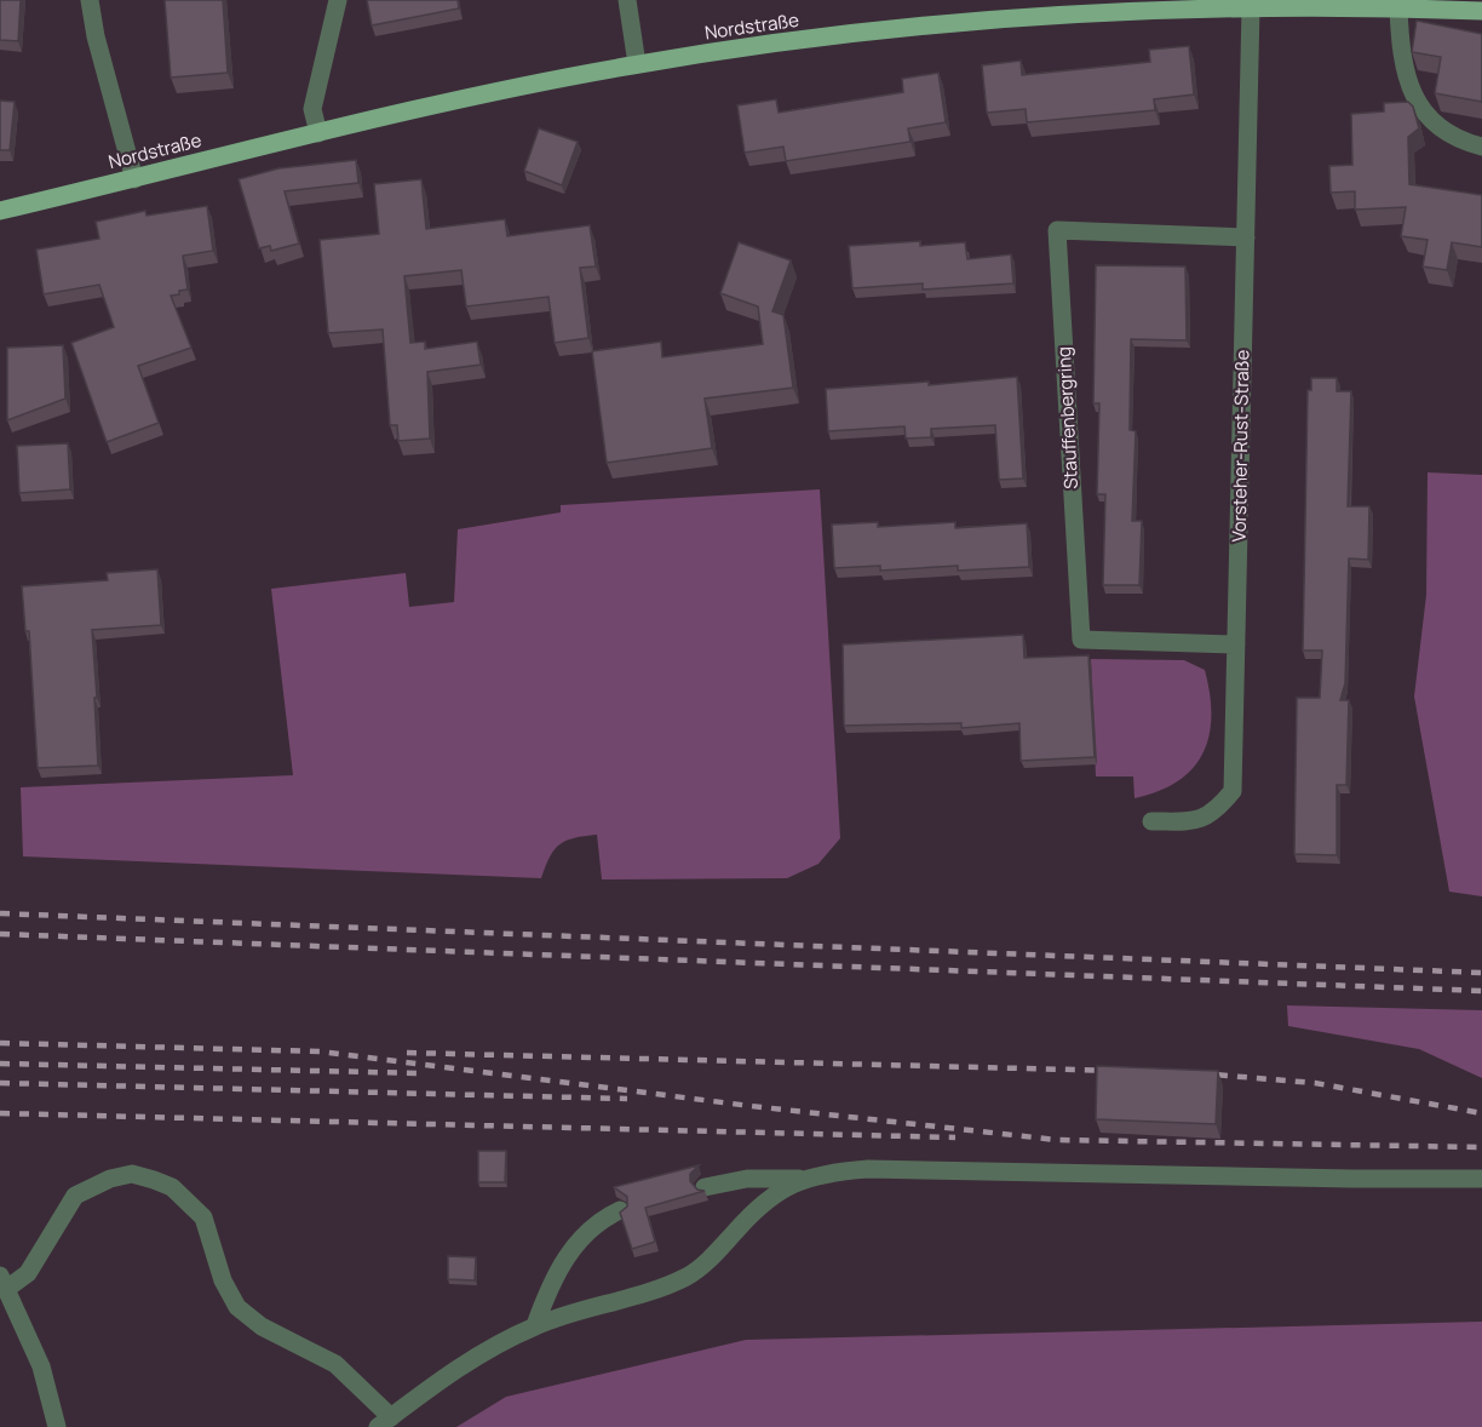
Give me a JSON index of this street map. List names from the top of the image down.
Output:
{
  "streets": {
    "main road": ["Nordstraße"],
    "street": ["Stauffenbergring", "Vorsteher-Rust-Straße"]
  },
  "crossings": [
    ["Nordstraße", "Vorsteher-Rust-Straße"],
    ["Stauffenbergring", "Vorsteher-Rust-Straße"]
  ]
}
